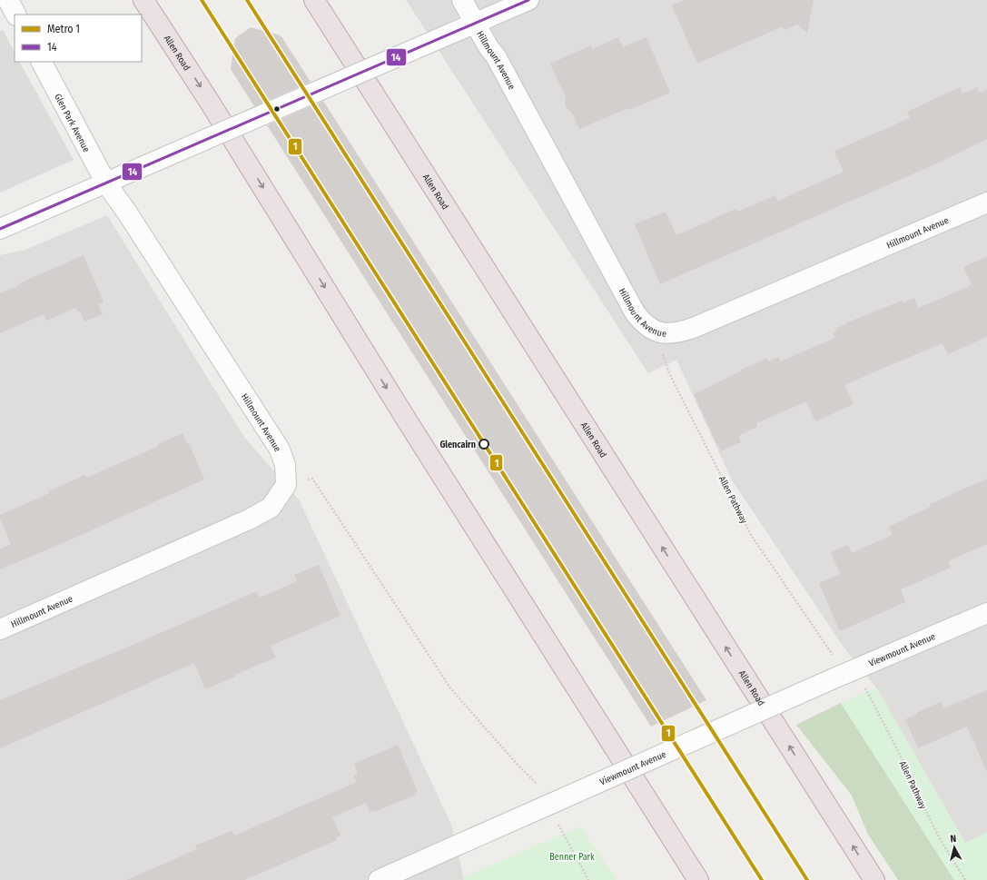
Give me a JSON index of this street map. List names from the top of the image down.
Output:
{
  "streets": {
    "highway": ["Allen Road"],
    "street": ["Hillmount Avenue", "Glen Park Avenue", "Viewmount Avenue"],
    "path": ["Allen Pathway"]
  },
  "crossings": [
    ["Hillmount Avenue", "Glen Park Avenue"],
    ["Hillmount Avenue", "Allen Pathway"]
  ],
  "parks": ["Benner Park"],
  "places": ["Glencairn"],
  "lines": ["metro line 1", "transit line 14"],
  "legend": ["Metro 1", "14"],
  "north": "top"
}
